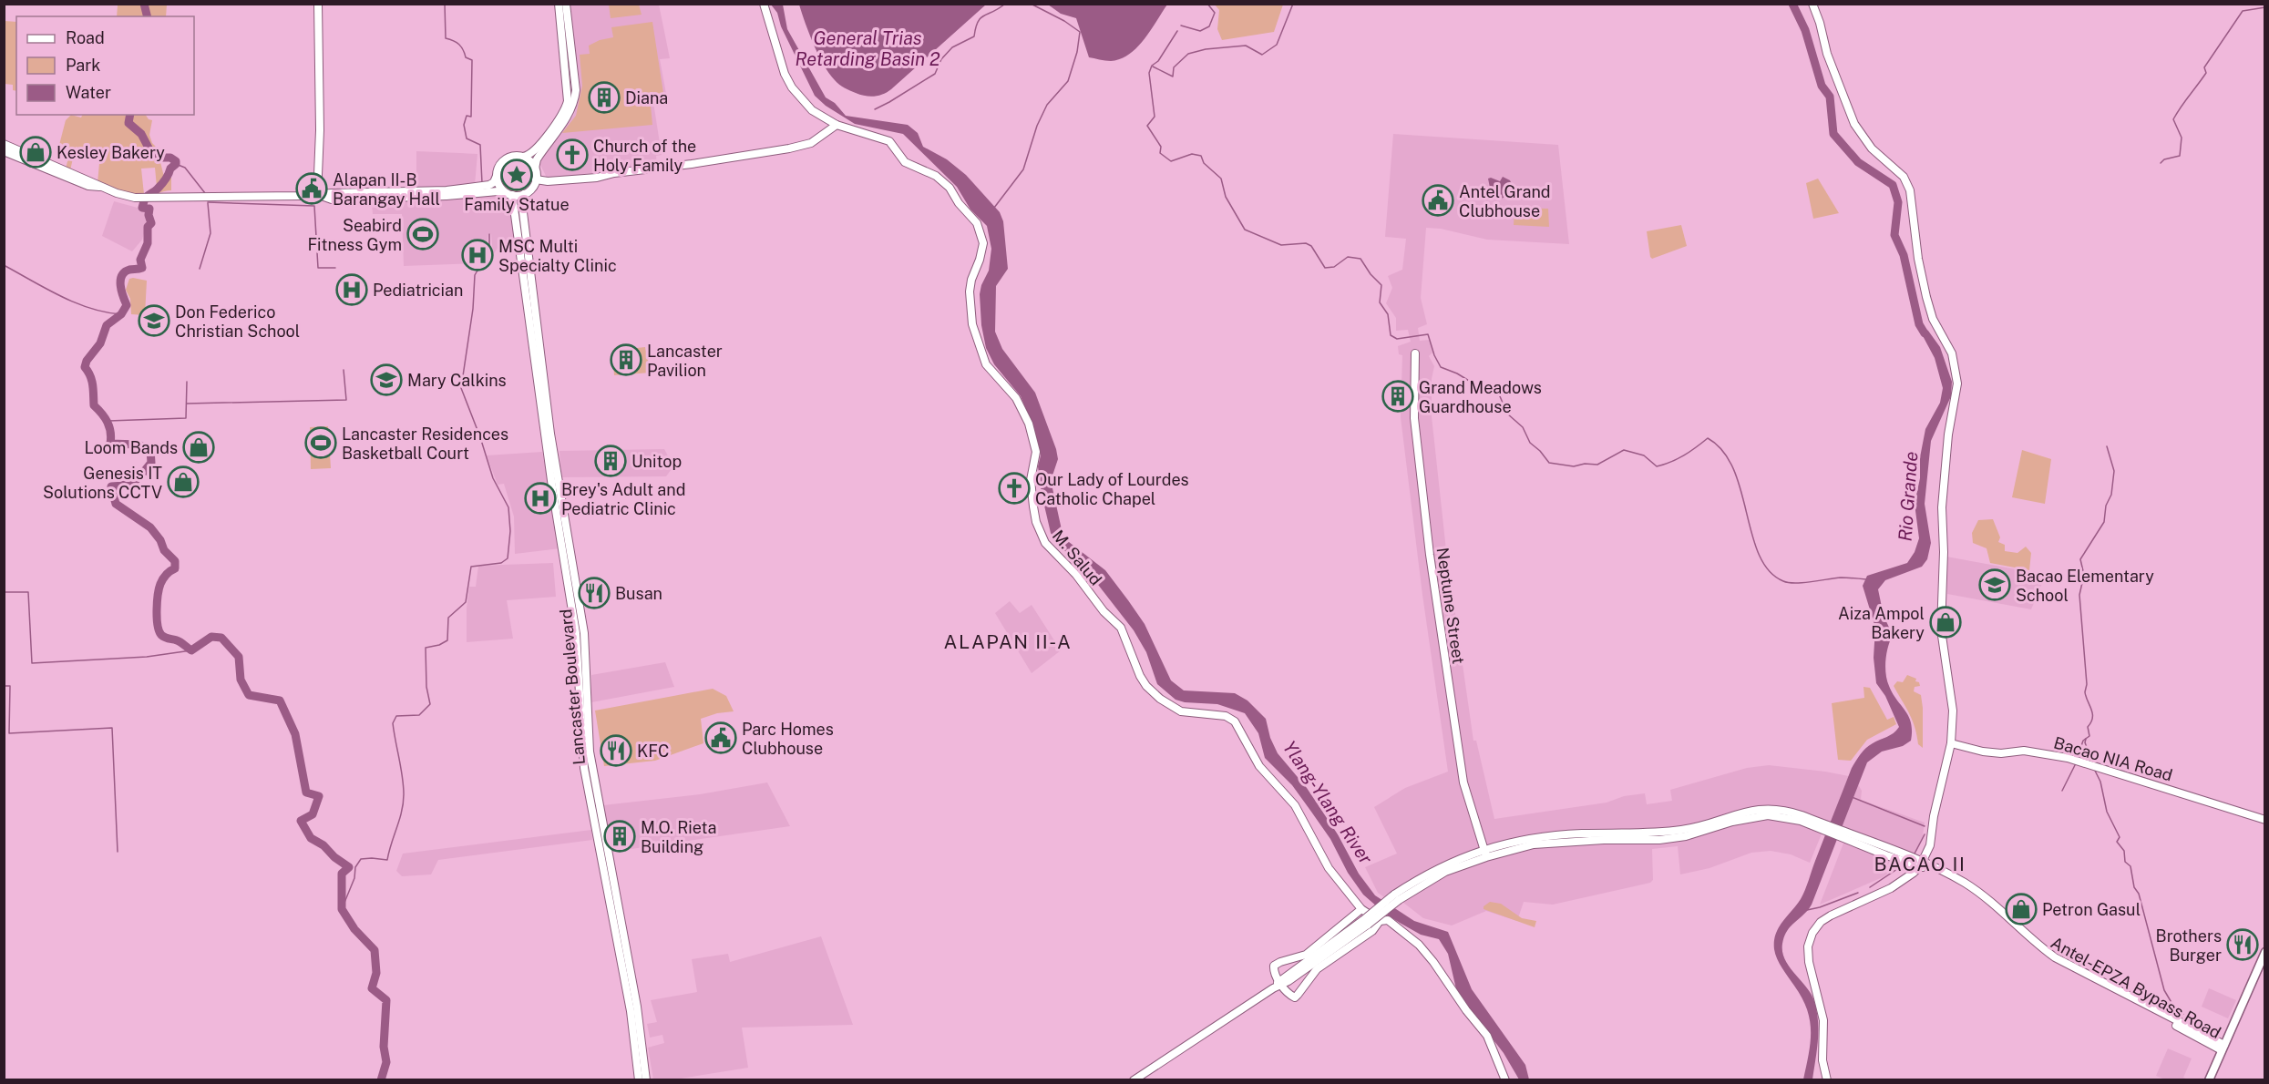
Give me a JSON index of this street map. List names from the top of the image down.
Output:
{
  "streets": {
    "main road": [
      "M. Salud",
      "Neptune Street",
      "Lancaster Boulevard",
      "Bacao NIA Road",
      "Antel-EPZA Bypass Road"
    ]
  },
  "crossings": [
    ["Neptune Street", "Antel-EPZA Bypass Road"]
  ],
  "districts": ["ALAPAN II-A", "BACAO II"],
  "water": ["General Trias Retarding Basin 2", "Rio Grande", "Ylang-Ylang River"],
  "places": {
    "building": [
      "Diana",
      "Lancaster Pavilion",
      "Grand Meadows Guardhouse",
      "Unitop",
      "M.O. Rieta Building"
    ],
    "shop": [
      "Kesley Bakery",
      "Loom Bands",
      "Genesis IT Solutions CCTV",
      "Aiza Ampol Bakery",
      "Petron Gasul"
    ],
    "church": ["Church of the Holy Family", "Our Lady of Lourdes Catholic Chapel"],
    "place": ["Family Statue"],
    "public building": ["Alapan II-B Barangay Hall", "Antel Grand Clubhouse", "Parc Homes Clubhouse"],
    "sports": ["Seabird Fitness Gym", "Lancaster Residences Basketball Court"],
    "hospital": ["MSC Multi Specialty Clinic", "Pediatrician", "Brey's Adult and Pediatric Clinic"],
    "school or university": ["Don Federico Christian School", "Mary Calkins", "Bacao Elementary School"],
    "restaurant": ["Busan", "KFC", "Brothers Burger"]
  },
  "legend": ["Road", "Park", "Water"]
}
